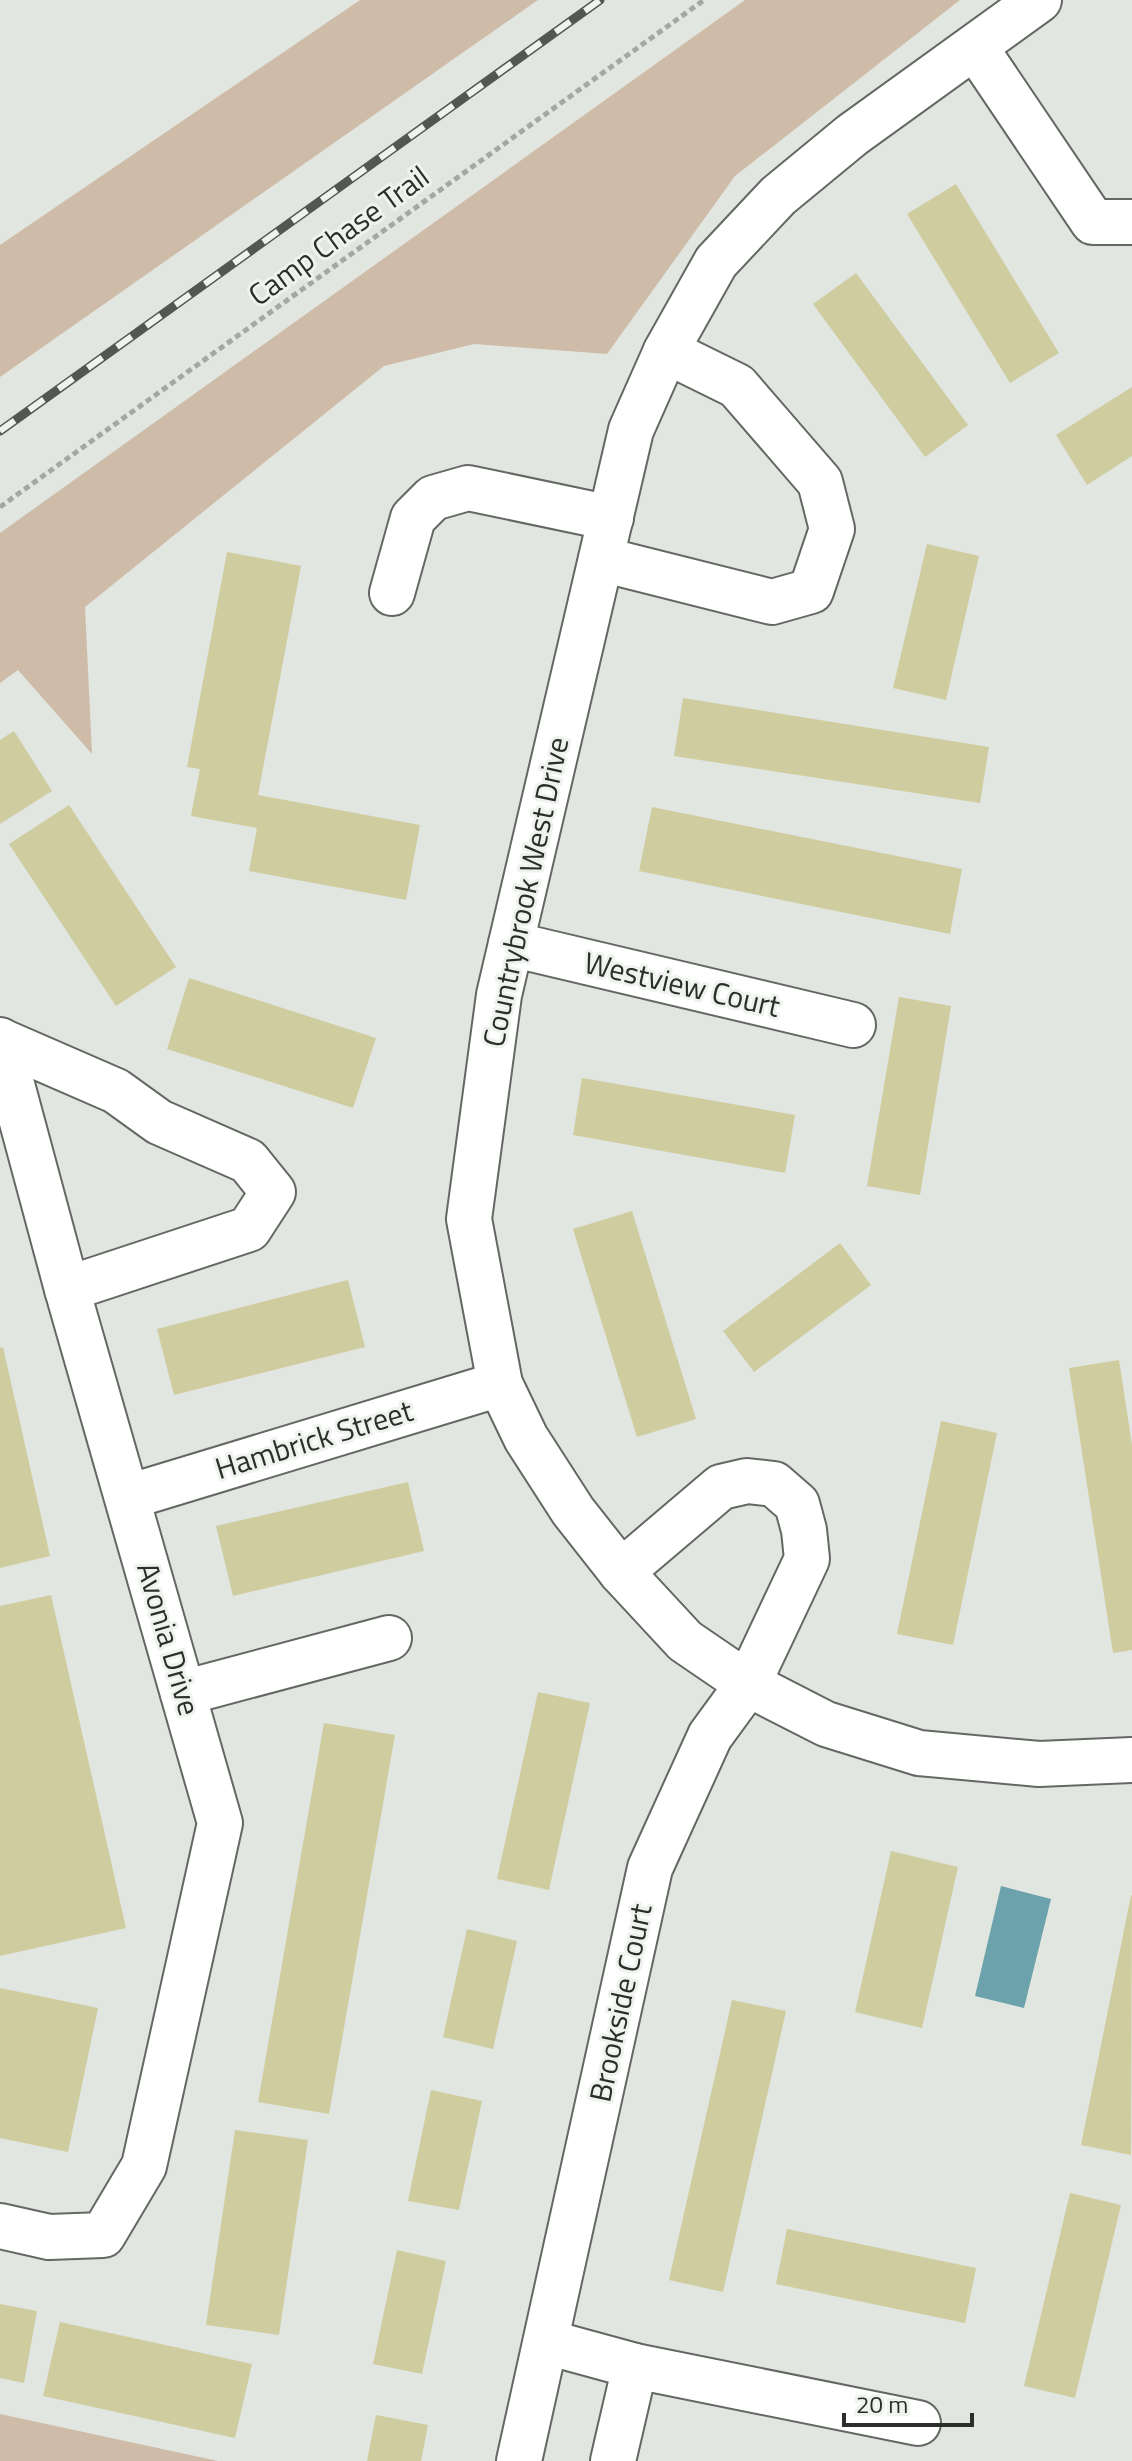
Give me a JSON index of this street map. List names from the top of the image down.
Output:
{
  "streets": {
    "street": [
      "Countrybrook West Drive",
      "Westview Court",
      "Hambrick Street",
      "Avonia Drive",
      "Brookside Court"
    ],
    "path": ["Camp Chase Trail"]
  },
  "crossings": [
    ["Countrybrook West Drive", "Westview Court"],
    ["Countrybrook West Drive", "Hambrick Street"],
    ["Countrybrook West Drive", "Brookside Court"],
    ["Hambrick Street", "Avonia Drive"]
  ],
  "scale_bar": "20 m"
}
